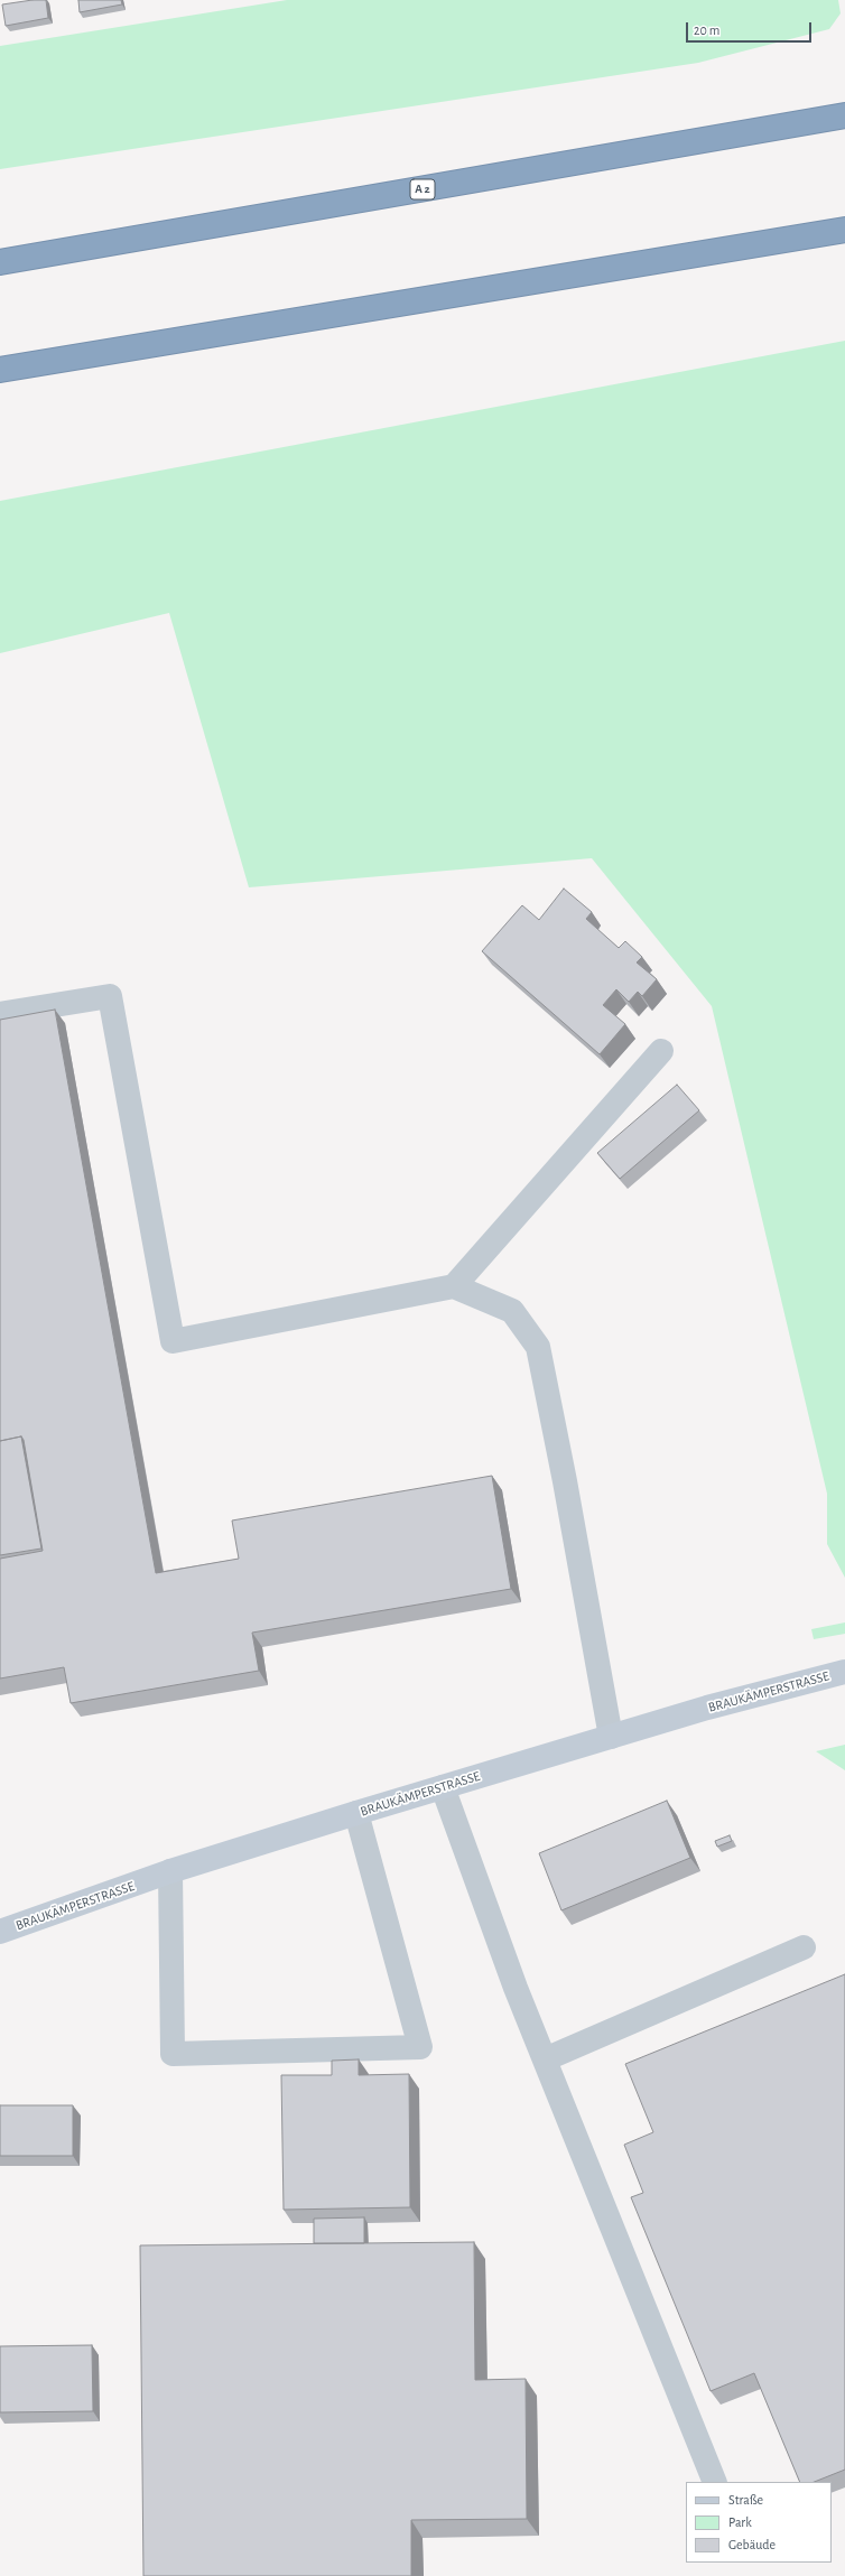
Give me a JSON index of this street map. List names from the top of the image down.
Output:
{
  "streets": {
    "highway": ["A 2"],
    "street": ["BRAUKÄMPERSTRASSE"]
  },
  "legend": ["Straße", "Park", "Gebäude"],
  "scale_bar": "20 m"
}
